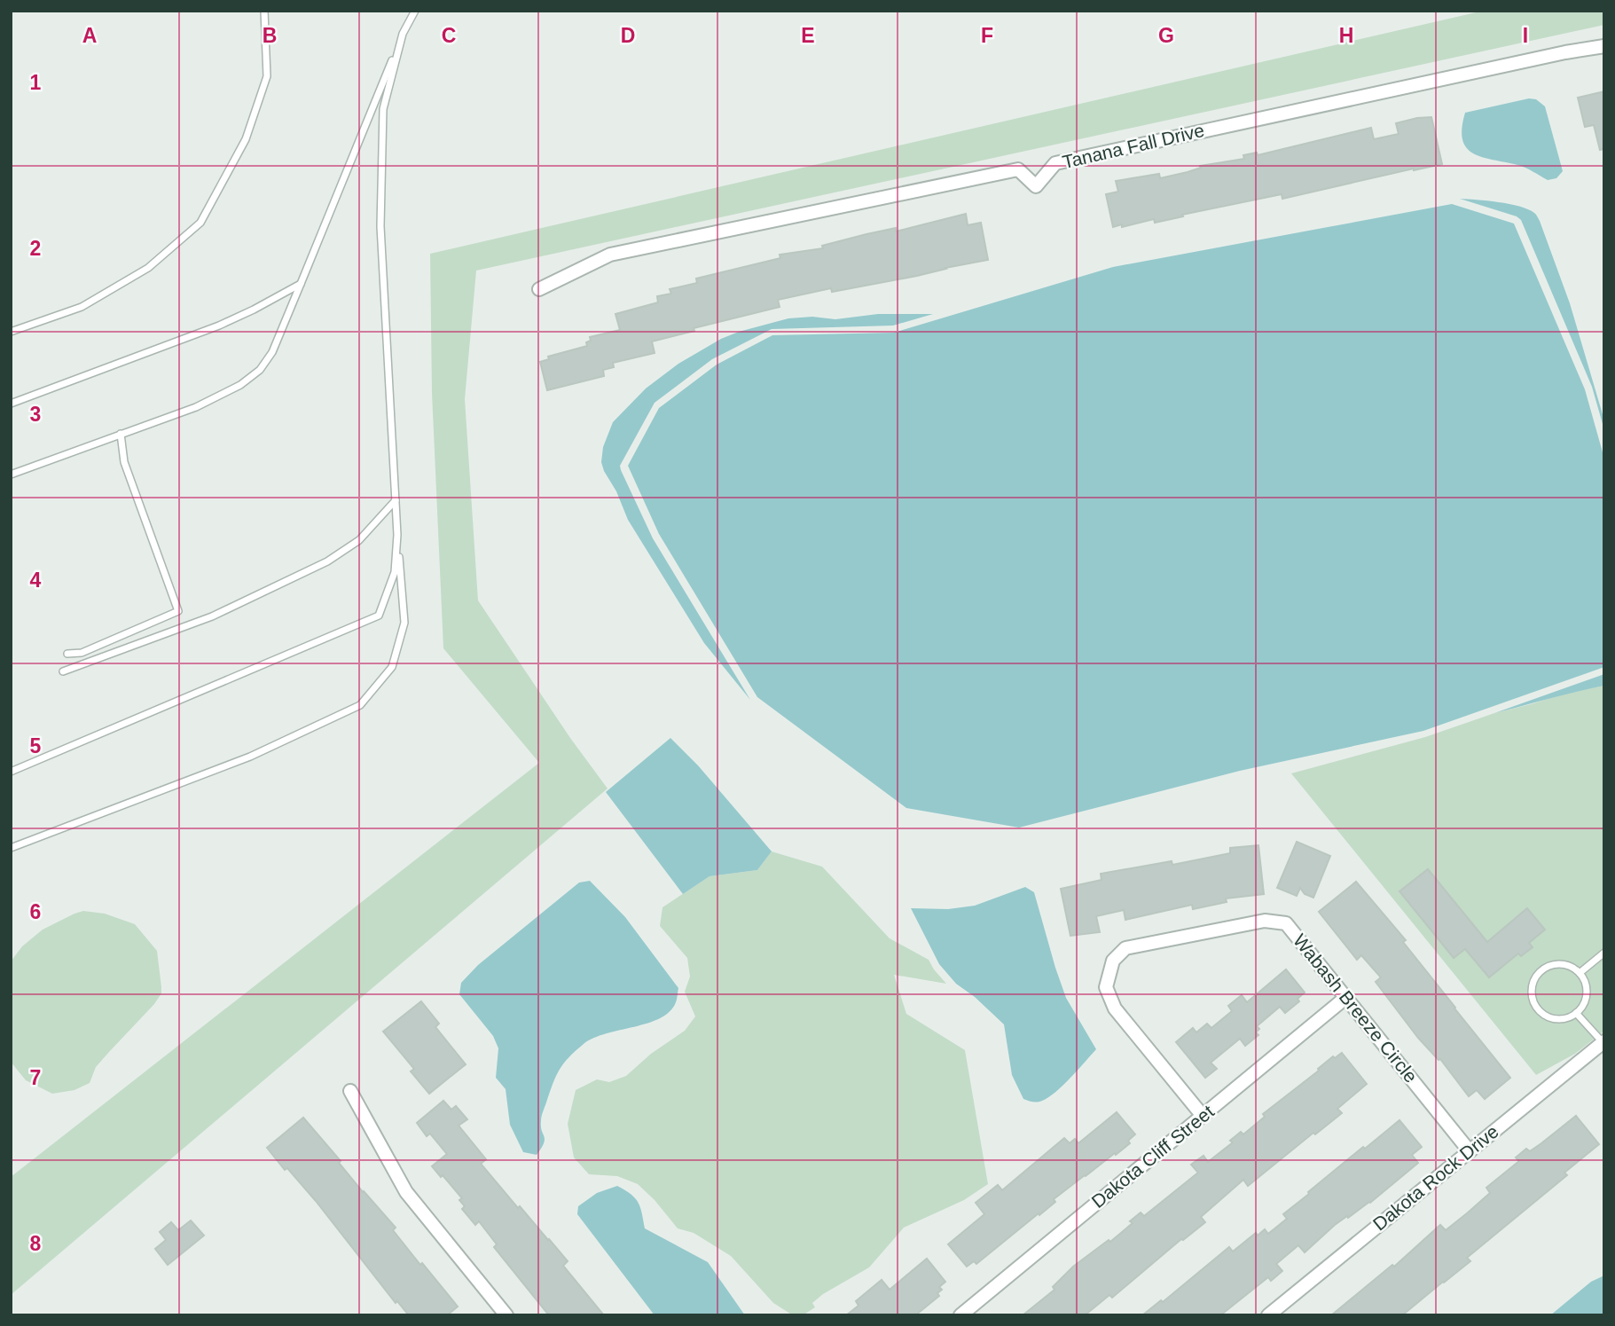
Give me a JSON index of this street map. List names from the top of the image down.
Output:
{
  "streets": {
    "street": [
      "Tanana Fall Drive",
      "Wabash Breeze Circle",
      "Dakota Cliff Street",
      "Dakota Rock Drive"
    ]
  },
  "crossings": [
    ["Wabash Breeze Circle", "Dakota Cliff Street"],
    ["Wabash Breeze Circle", "Dakota Rock Drive"]
  ],
  "grid": {
    "columns": [
      "A",
      "B",
      "C",
      "D",
      "E",
      "F",
      "G",
      "H",
      "I"
    ],
    "rows": [
      "1",
      "2",
      "3",
      "4",
      "5",
      "6",
      "7",
      "8"
    ]
  }
}
